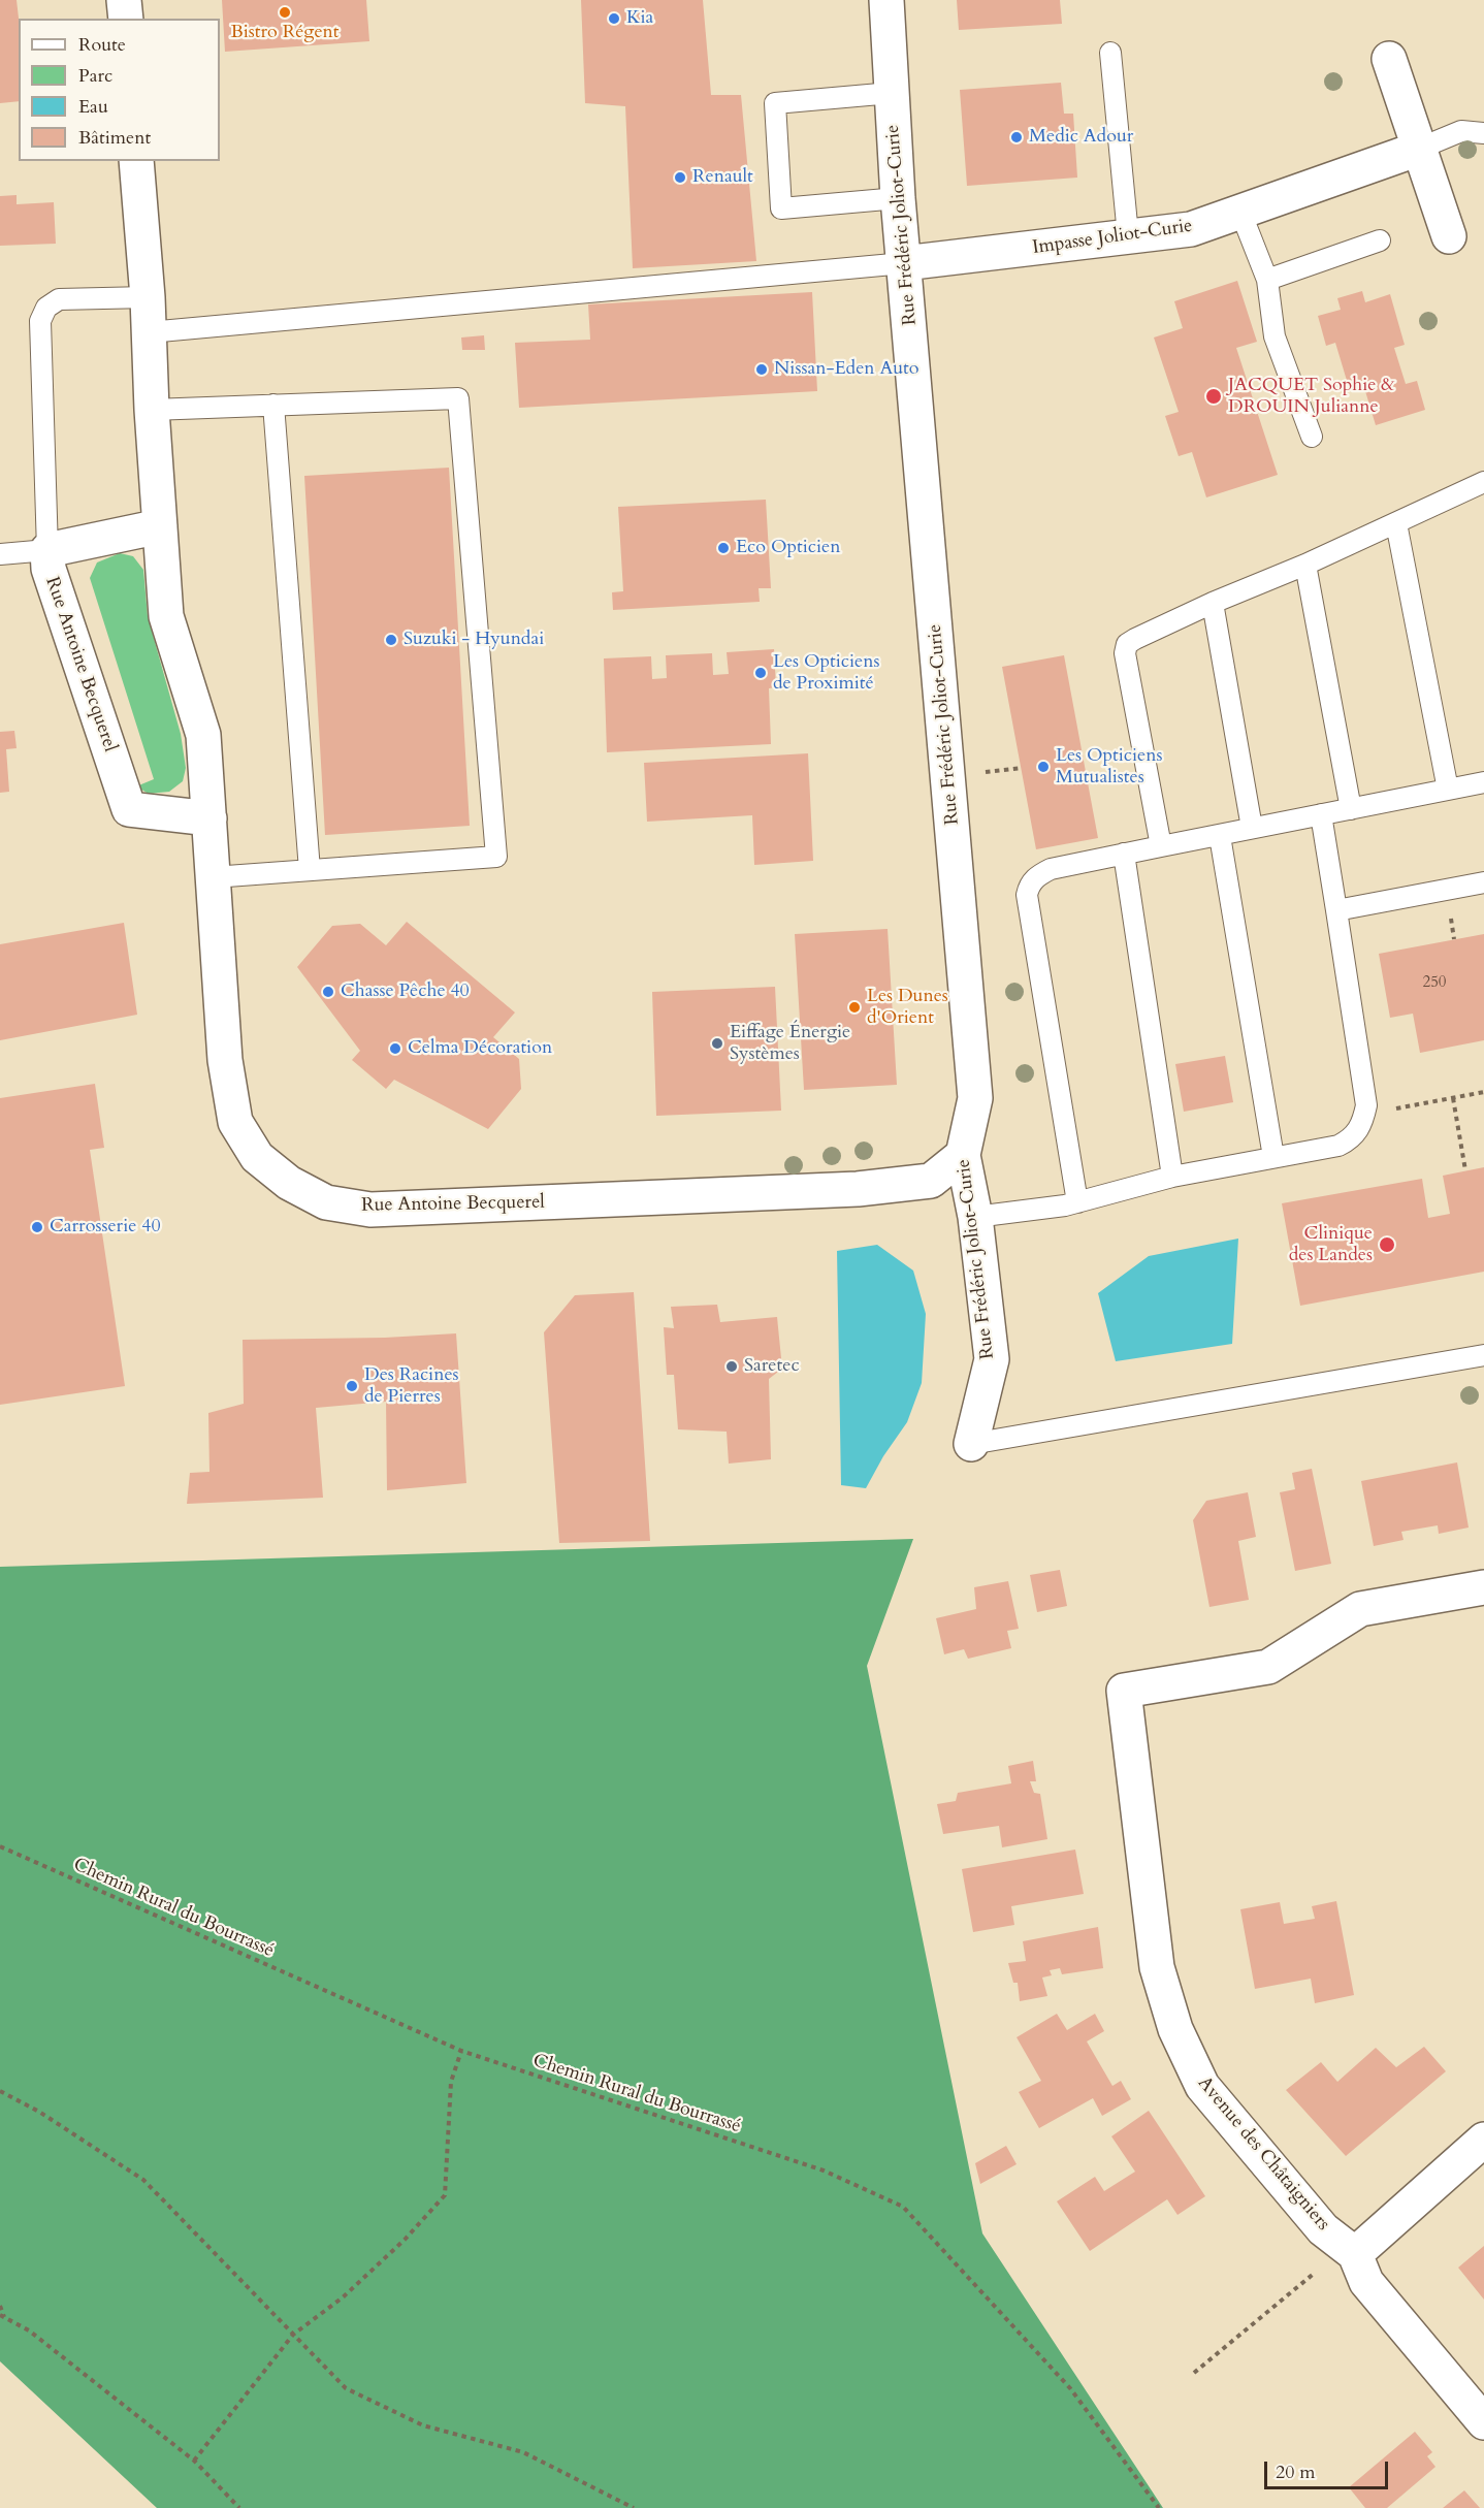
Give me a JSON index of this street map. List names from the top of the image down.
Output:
{
  "streets": {
    "street": [
      "Rue Frédéric Joliot-Curie",
      "Impasse Joliot-Curie",
      "Rue Antoine Becquerel",
      "Avenue des Châtaigniers"
    ],
    "path": ["Chemin Rural du Bourrassé"]
  },
  "crossings": [
    ["Rue Frédéric Joliot-Curie", "Impasse Joliot-Curie"],
    ["Rue Frédéric Joliot-Curie", "Rue Antoine Becquerel"]
  ],
  "places": [
    "Bistro Régent",
    "Kia",
    "Medic Adour",
    "Renault",
    "Nissan-Eden Auto",
    "JACQUET Sophie & DROUIN Julianne",
    "Eco Opticien",
    "Suzuki - Hyundai",
    "Les Opticiens de Proximité",
    "Les Opticiens Mutualistes",
    "Chasse Pêche 40",
    "Les Dunes d'Orient",
    "Eiffage Énergie Systèmes",
    "Celma Décoration",
    "Carrosserie 40",
    "Clinique des Landes",
    "Saretec",
    "Des Racines de Pierres"
  ],
  "house_numbers": ["250"],
  "legend": [
    "Route",
    "Parc",
    "Eau",
    "Bâtiment"
  ],
  "scale_bar": "20 m"
}
